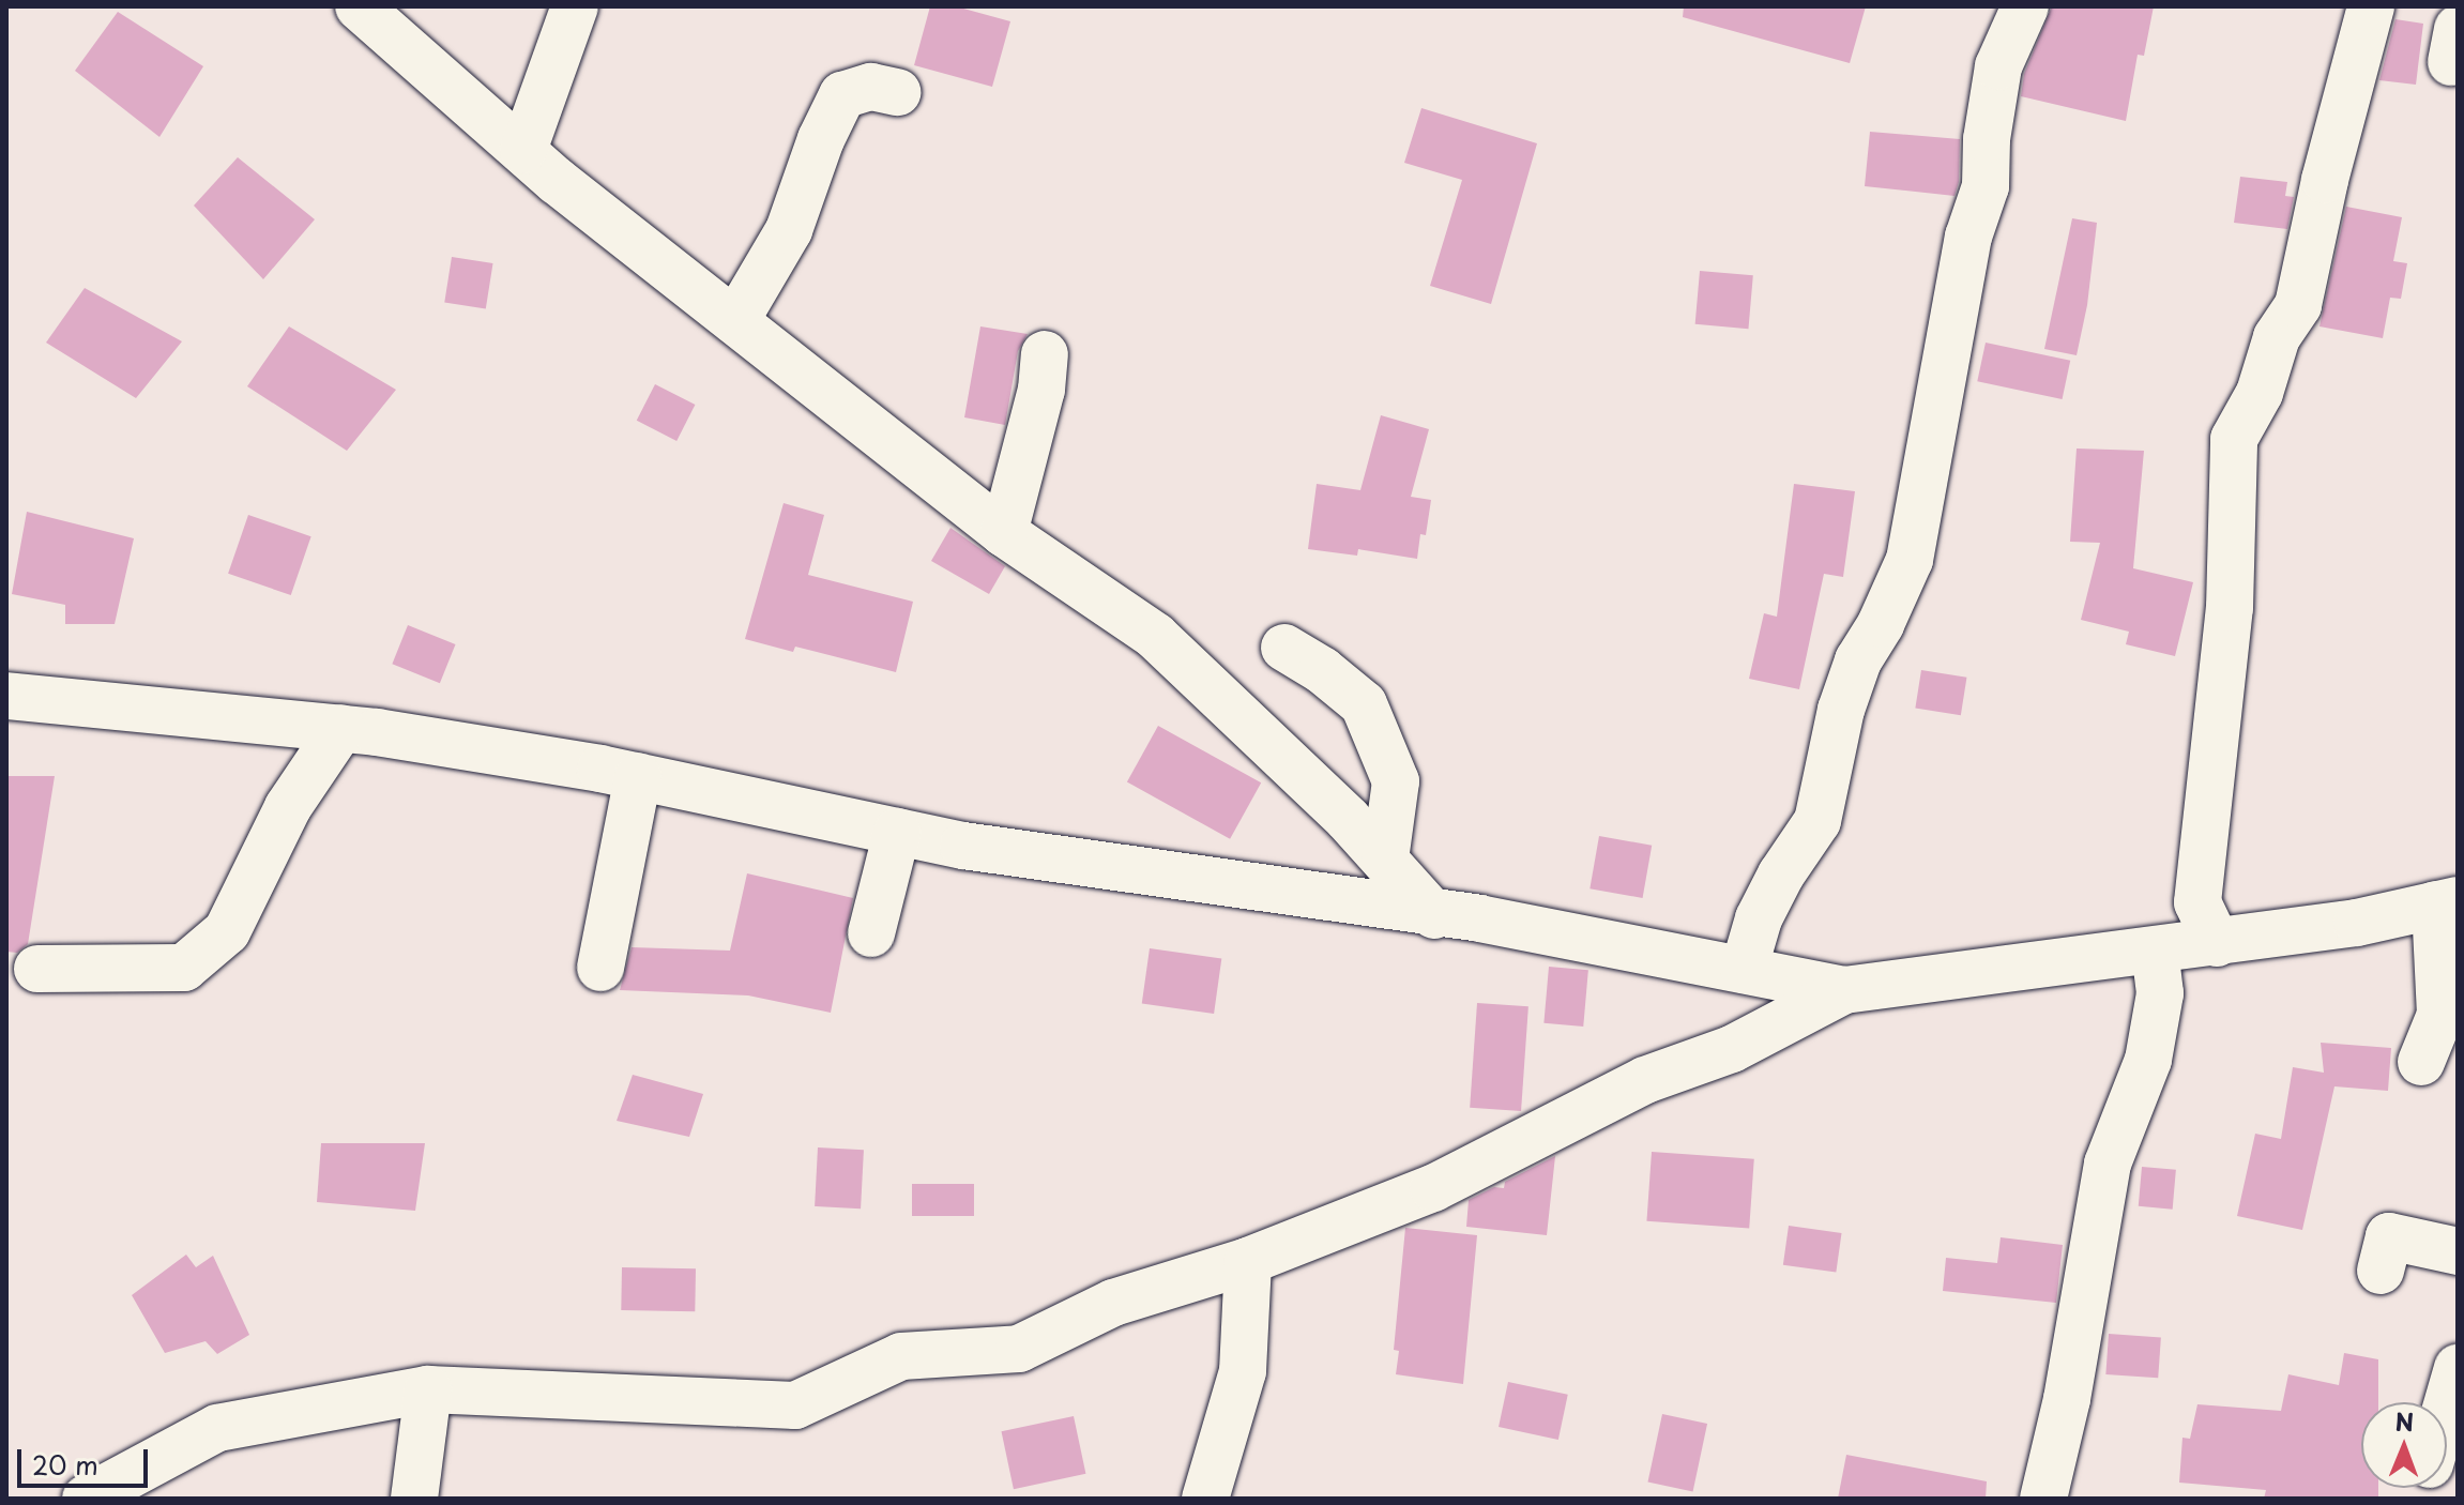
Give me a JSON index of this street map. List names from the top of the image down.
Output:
{
  "scale_bar": "20 m",
  "north": "top"
}
